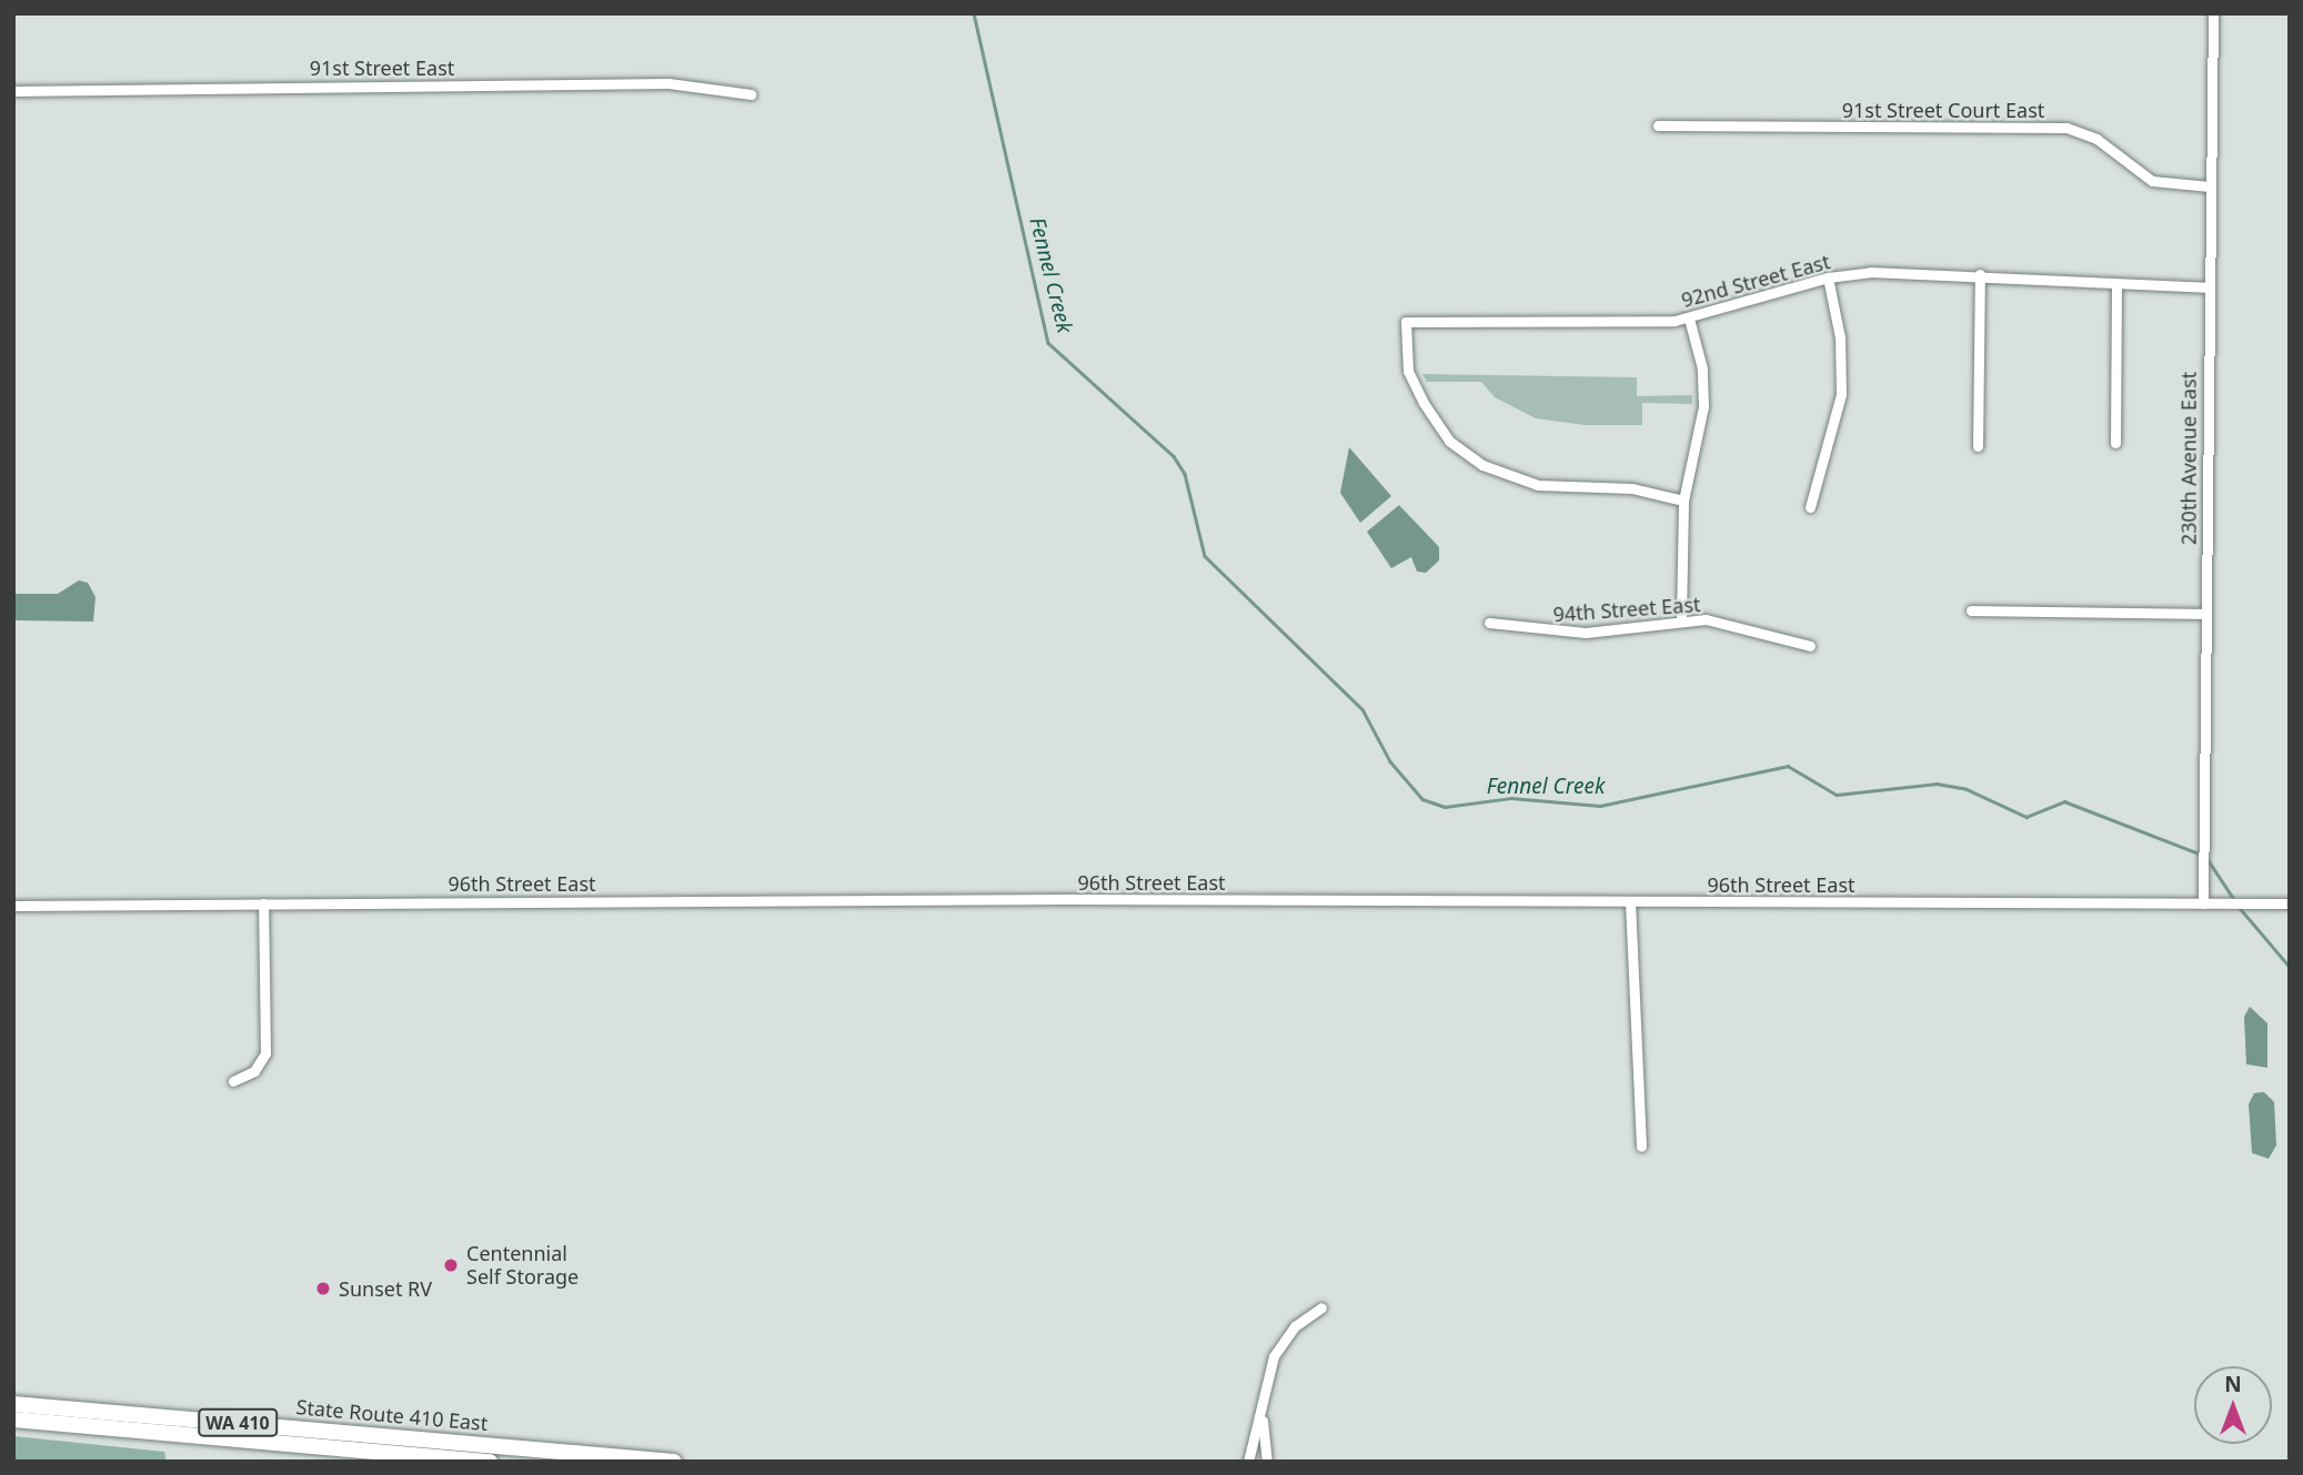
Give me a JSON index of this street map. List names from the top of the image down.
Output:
{
  "streets": {
    "main road": ["State Route 410 East", "WA 410"],
    "street": [
      "91st Street East",
      "91st Street Court East",
      "92nd Street East",
      "230th Avenue East",
      "94th Street East",
      "96th Street East"
    ]
  },
  "crossings": [
    ["91st Street Court East", "230th Avenue East"],
    ["92nd Street East", "230th Avenue East"],
    ["230th Avenue East", "96th Street East"]
  ],
  "water": ["Fennel Creek"],
  "places": ["Centennial Self Storage", "Sunset RV"],
  "north": "top"
}
